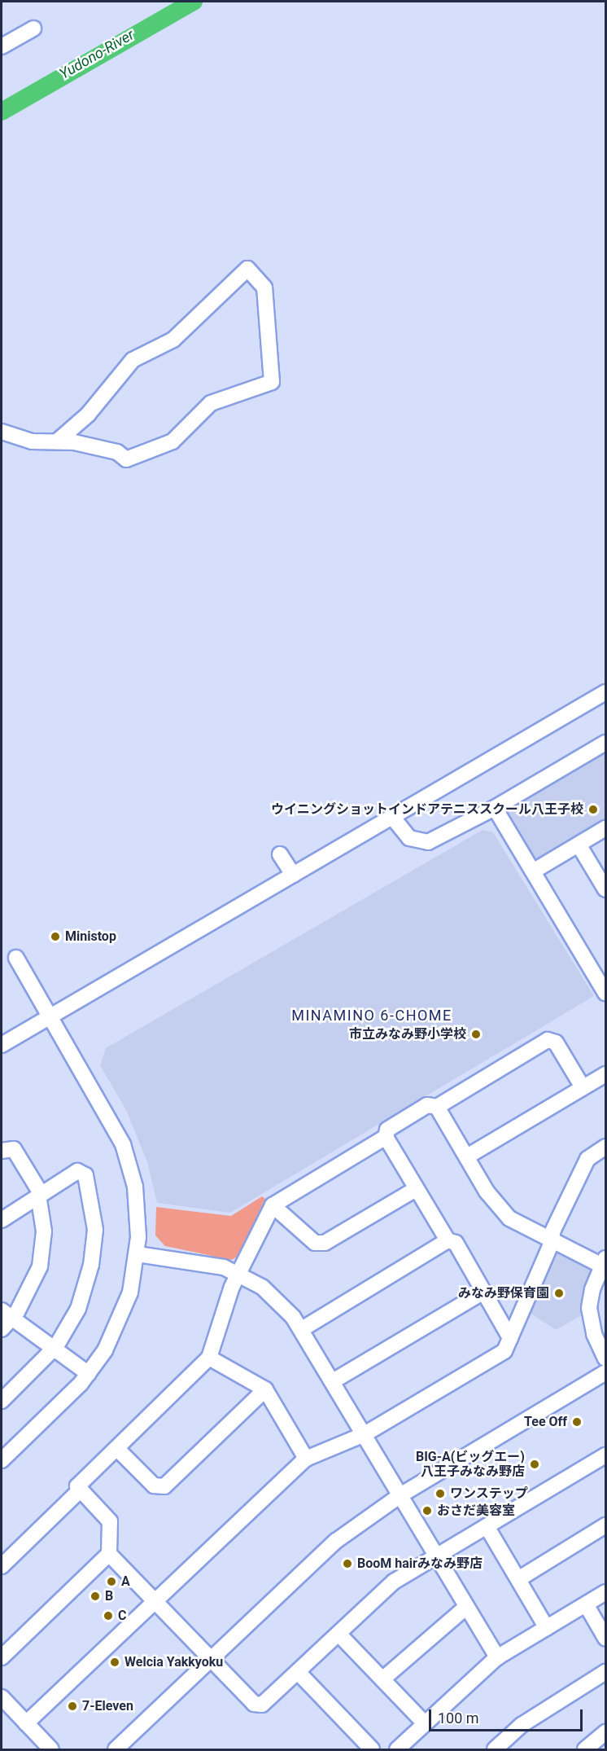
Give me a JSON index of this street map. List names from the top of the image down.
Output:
{
  "districts": ["MINAMINO 6-CHOME"],
  "water": ["Yudono-River"],
  "places": [
    "ウイニングショットインドアテニススクール八王子校",
    "Ministop",
    "市立みなみ野小学校",
    "みなみ野保育園",
    "Tee Off",
    "BIG-A(ビッグエー) 八王子みなみ野店",
    "ワンステップ",
    "おさだ美容室",
    "BooM hairみなみ野店",
    "A",
    "B",
    "C",
    "Welcia Yakkyoku",
    "7-Eleven"
  ],
  "scale_bar": "100 m"
}
